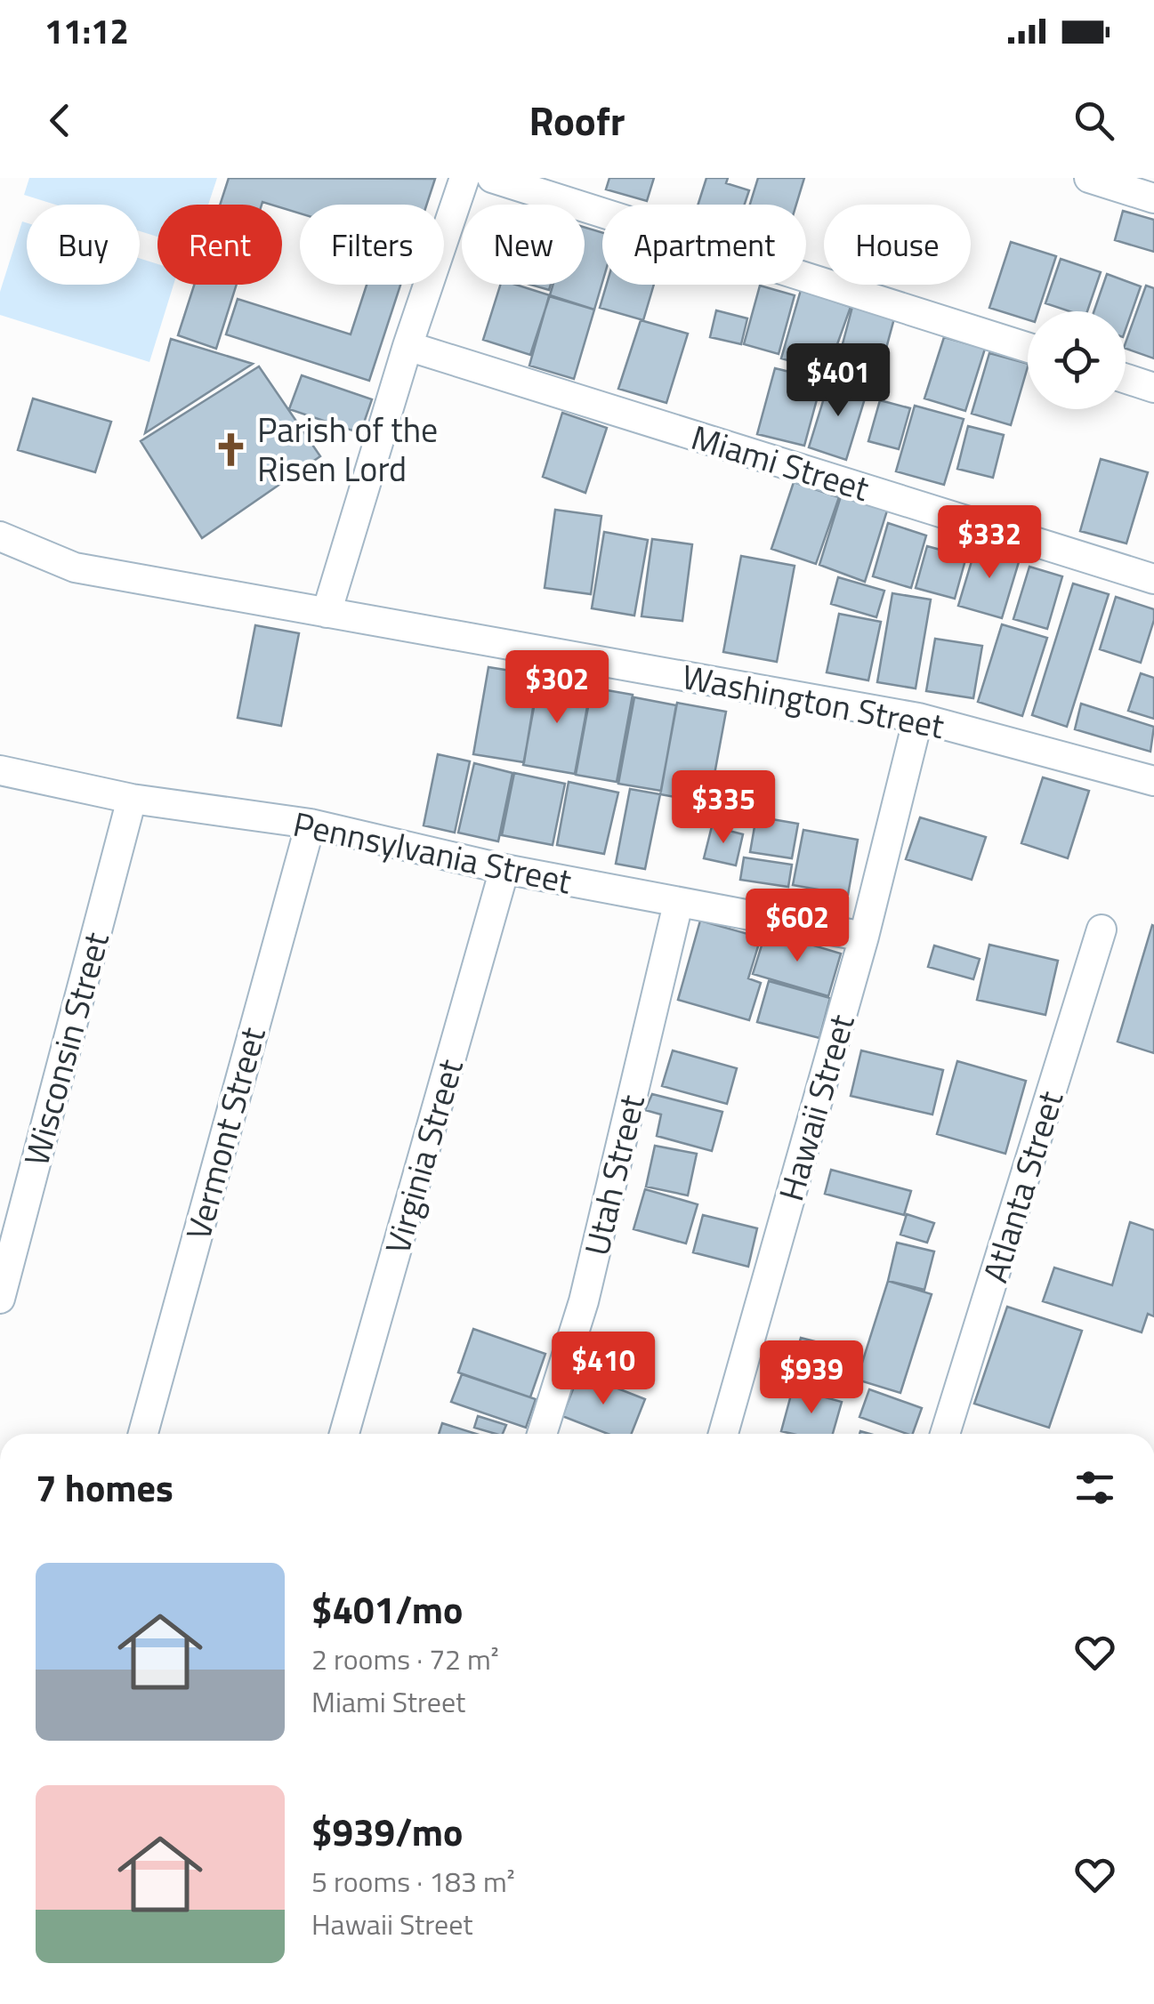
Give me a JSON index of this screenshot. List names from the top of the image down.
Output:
{
  "streets": {
    "street": [
      "Miami Street",
      "Washington Street",
      "Pennsylvania Street",
      "Wisconsin Street",
      "Hawaii Street",
      "Vermont Street",
      "Virginia Street",
      "Utah Street",
      "Atlanta Street"
    ]
  },
  "crossings": [
    ["Washington Street", "Hawaii Street"],
    ["Pennsylvania Street", "Wisconsin Street"],
    ["Pennsylvania Street", "Hawaii Street"],
    ["Pennsylvania Street", "Vermont Street"],
    ["Pennsylvania Street", "Virginia Street"],
    ["Pennsylvania Street", "Utah Street"]
  ],
  "places": {
    "church": ["Parish of the Risen Lord"]
  },
  "page": {
    "status": "11:12",
    "header": "Roofr",
    "chip": [
      "Buy",
      "Rent",
      "Filters",
      "New",
      "Apartment",
      "House"
    ],
    "price": [
      "$401",
      "$332",
      "$302",
      "$335",
      "$602",
      "$410",
      "$939"
    ],
    "heading": "7 homes",
    "list": [
      {
        "name": "$401/mo",
        "note": "2 rooms · 72 m² · Miami Street"
      },
      {
        "name": "$939/mo",
        "note": "5 rooms · 183 m² · Hawaii Street"
      }
    ]
  }
}
